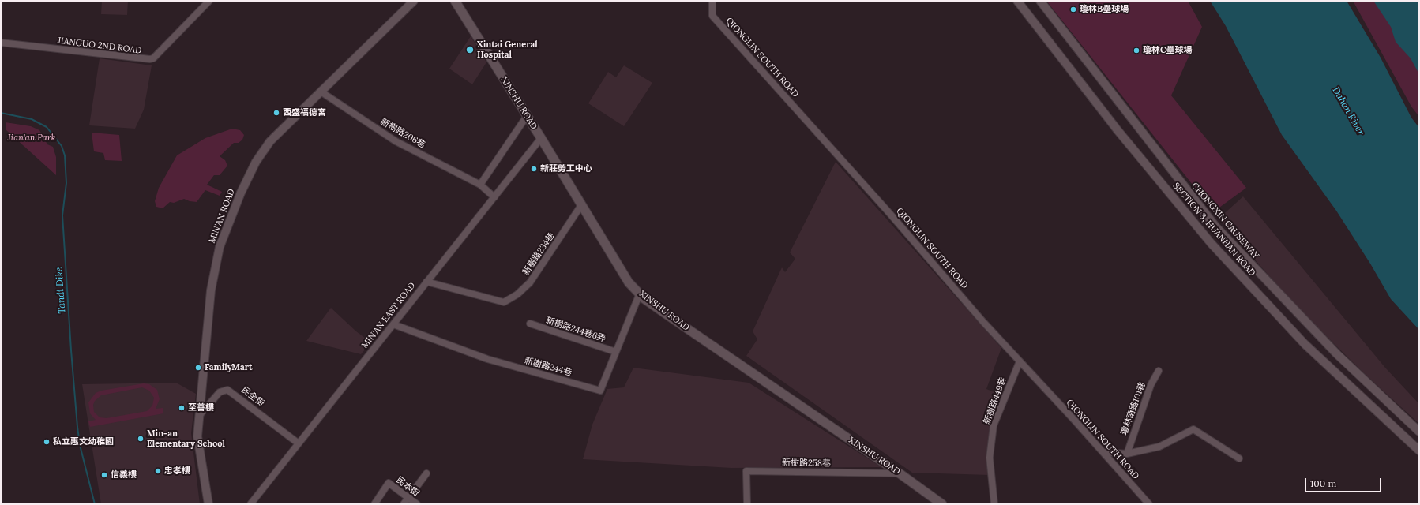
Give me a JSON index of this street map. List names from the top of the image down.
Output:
{
  "streets": {
    "main road": ["XINSHU ROAD"],
    "street": [
      "JIANGUO 2ND ROAD",
      "QIONGLIN SOUTH ROAD",
      "新樹路206巷",
      "MIN'AN ROAD",
      "CHONGXIN CAUSEWAY",
      "SECTION 3, HUANHAN ROAD",
      "新樹路234巷",
      "MIN'AN EAST ROAD",
      "新樹路244巷6弄",
      "新樹路244巷",
      "民全街",
      "新樹路449巷",
      "瓊林南路101巷",
      "新樹路258巷",
      "民本街"
    ]
  },
  "crossings": [
    ["QIONGLIN SOUTH ROAD", "新樹路449巷"],
    ["XINSHU ROAD", "新樹路234巷"],
    ["XINSHU ROAD", "MIN'AN EAST ROAD"],
    ["XINSHU ROAD", "新樹路244巷"],
    ["XINSHU ROAD", "新樹路258巷"],
    ["新樹路206巷", "MIN'AN ROAD"],
    ["新樹路206巷", "MIN'AN EAST ROAD"],
    ["MIN'AN ROAD", "民全街"],
    ["新樹路234巷", "MIN'AN EAST ROAD"],
    ["MIN'AN EAST ROAD", "新樹路244巷"],
    ["MIN'AN EAST ROAD", "民全街"],
    ["新樹路244巷6弄", "新樹路244巷"]
  ],
  "water": ["Dahan River", "Tandi Dike"],
  "parks": ["Jian'an Park"],
  "places": [
    "瓊林B壘球場",
    "Xintai General Hospital",
    "瓊林C壘球場",
    "西盛福德宮",
    "新莊勞工中心",
    "FamilyMart",
    "至善樓",
    "Min-an Elementary School",
    "私立惠文幼稚園",
    "忠孝樓",
    "信義樓"
  ],
  "scale_bar": "100 m"
}
